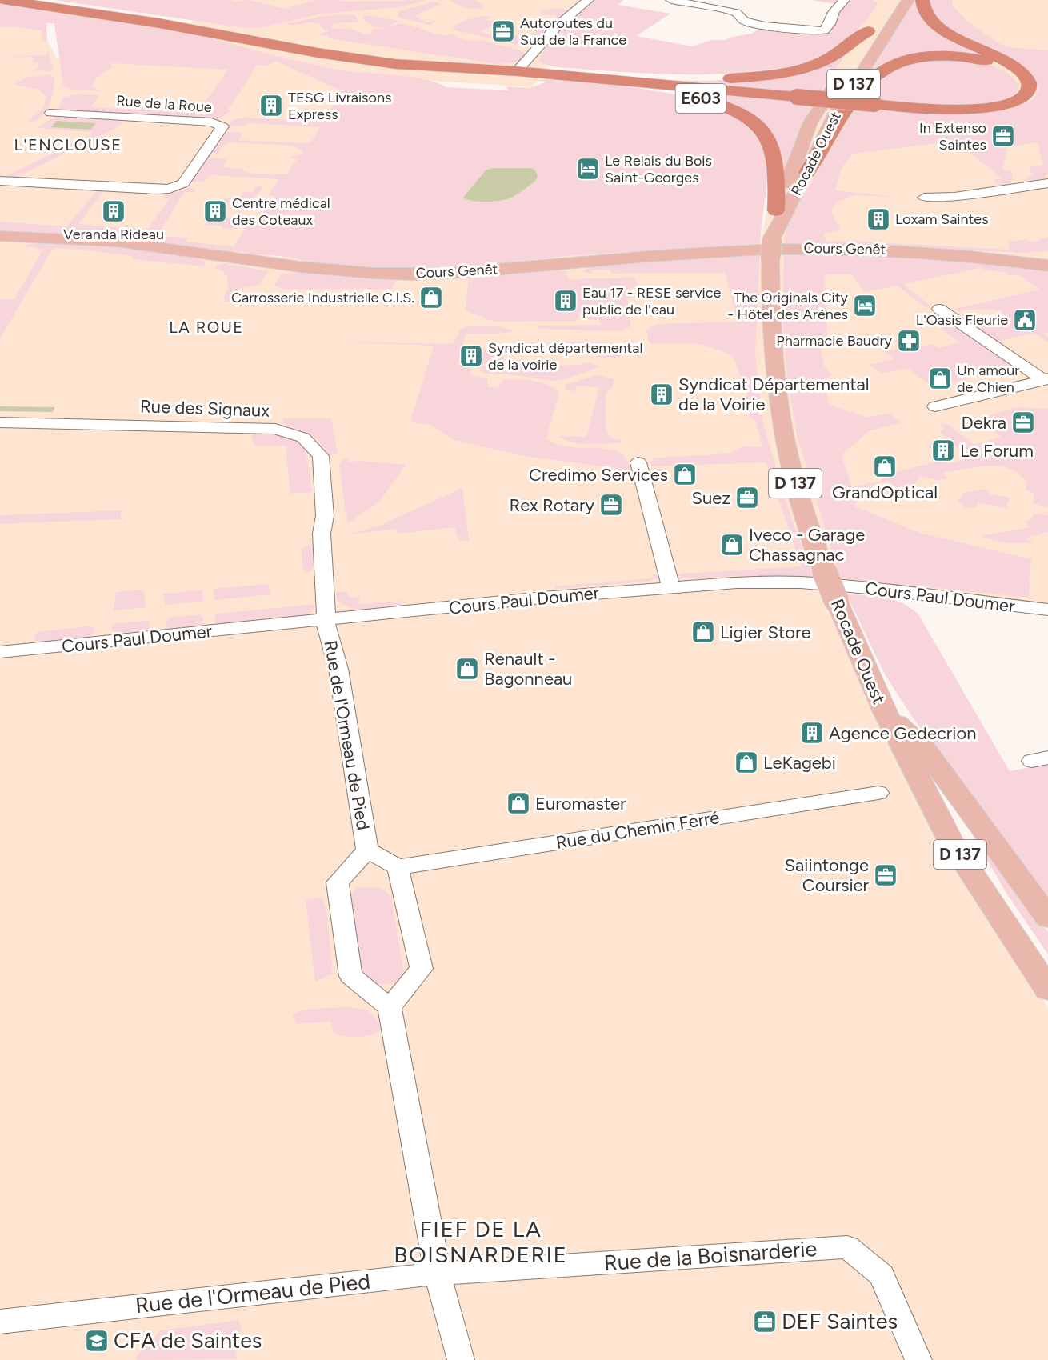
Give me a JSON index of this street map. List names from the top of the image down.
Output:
{
  "streets": {
    "highway": ["D 137", "E603"],
    "main road": ["Rocade Ouest", "Cours Genêt"],
    "street": [
      "Rue de la Roue",
      "Rue des Signaux",
      "Cours Paul Doumer",
      "Rue de l'Ormeau de Pied",
      "Rue du Chemin Ferré",
      "Rue de la Boisnarderie"
    ]
  },
  "crossings": [
    ["D 137", "E603"],
    ["D 137", "Rocade Ouest"],
    ["E603", "Rocade Ouest"],
    ["Rue des Signaux", "Cours Paul Doumer"],
    ["Rue des Signaux", "Rue de l'Ormeau de Pied"],
    ["Cours Paul Doumer", "Rue de l'Ormeau de Pied"],
    ["Rue de l'Ormeau de Pied", "Rue du Chemin Ferré"],
    ["Rue de l'Ormeau de Pied", "Rue de la Boisnarderie"]
  ],
  "districts": ["L'ENCLOUSE", "LA ROUE", "FIEF DE LA BOISNARDERIE"],
  "places": {
    "office": [
      "Autoroutes du Sud de la France",
      "In Extenso Saintes",
      "Dekra",
      "Suez",
      "Rex Rotary",
      "Saiintonge Coursier",
      "DEF Saintes"
    ],
    "building": [
      "TESG Livraisons Express",
      "Veranda Rideau",
      "Centre médical des Coteaux",
      "Loxam Saintes",
      "Eau 17 - RESE service public de l'eau",
      "Syndicat départemental de la voirie",
      "Syndicat Départemental de la Voirie",
      "Le Forum",
      "Agence Gedecrion"
    ],
    "hotel": ["Le Relais du Bois Saint-Georges", "The Originals City - Hôtel des Arènes"],
    "shop": [
      "Carrosserie Industrielle C.I.S.",
      "Un amour de Chien",
      "GrandOptical",
      "Credimo Services",
      "Iveco - Garage Chassagnac",
      "Ligier Store",
      "Renault - Bagonneau",
      "LeKagebi",
      "Euromaster"
    ],
    "public building": ["L'Oasis Fleurie"],
    "pharmacy": ["Pharmacie Baudry"],
    "school or university": ["CFA de Saintes"]
  }
}
